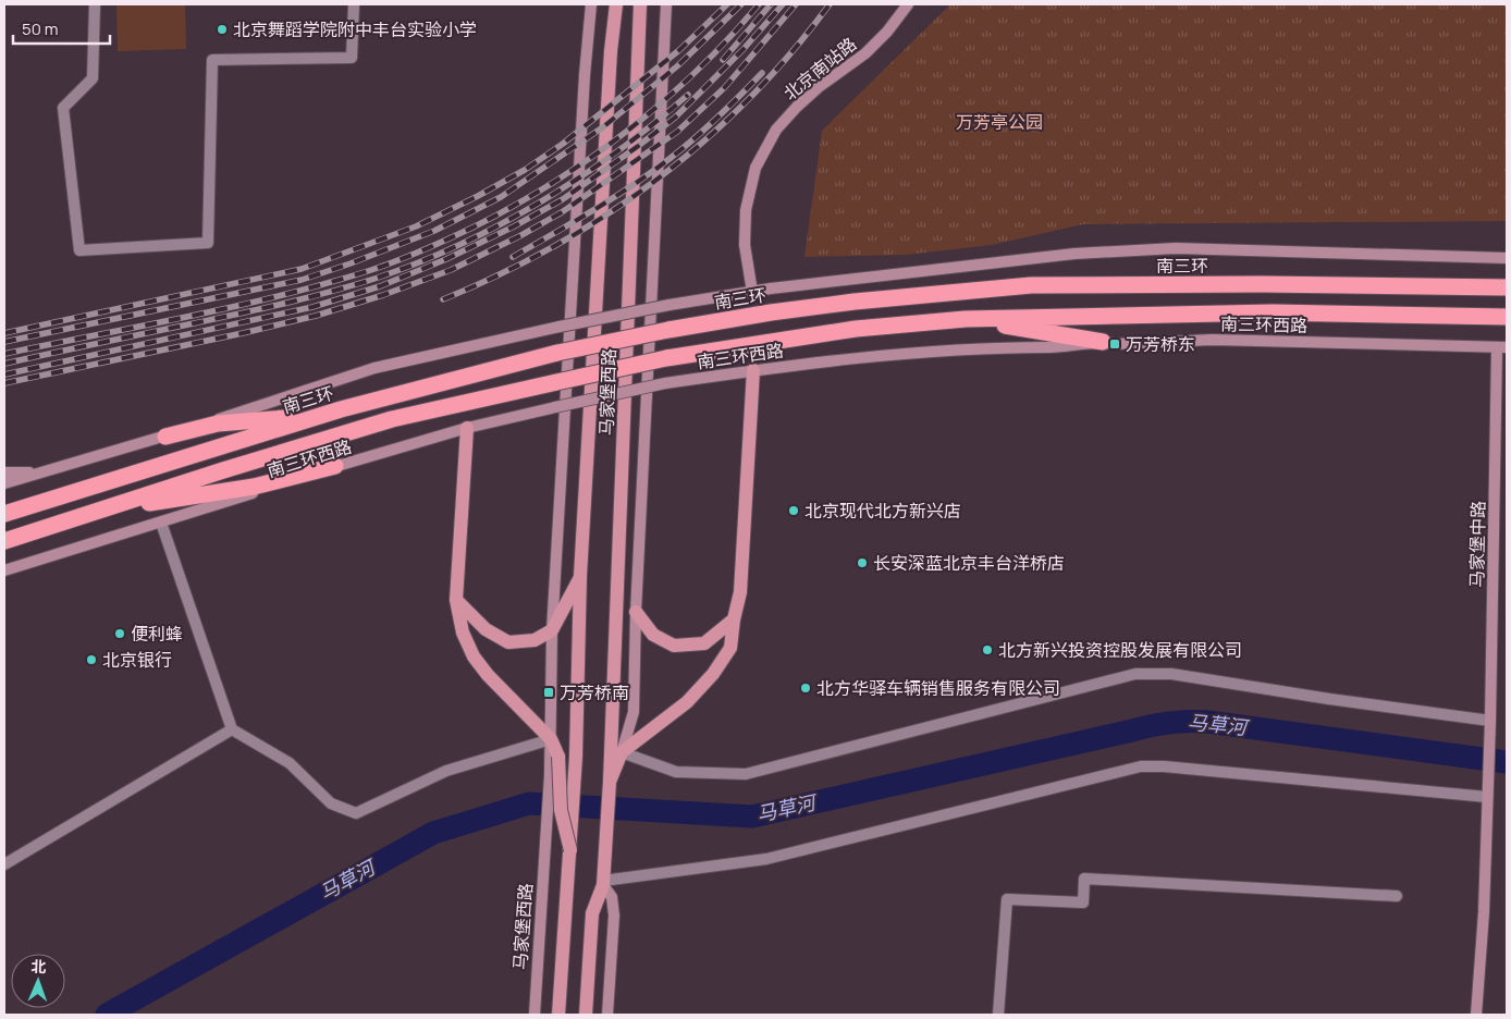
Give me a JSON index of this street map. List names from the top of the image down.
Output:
{
  "streets": {
    "highway": ["南三环"],
    "main road": ["马家堡西路"],
    "street": ["北京南站路", "南三环西路", "马家堡中路"]
  },
  "crossings": [
    ["南三环西路", "马家堡中路"]
  ],
  "water": ["马草河"],
  "parks": ["万芳亭公园"],
  "places": {
    "other": [
      "北京舞蹈学院附中丰台实验小学",
      "北京现代北方新兴店",
      "长安深蓝北京丰台洋桥店",
      "便利蜂",
      "北方新兴投资控股发展有限公司",
      "北京银行",
      "北方华驿车辆销售服务有限公司"
    ],
    "transit": ["万芳桥东", "万芳桥南"]
  },
  "scale_bar": "50 m",
  "north": "top"
}
